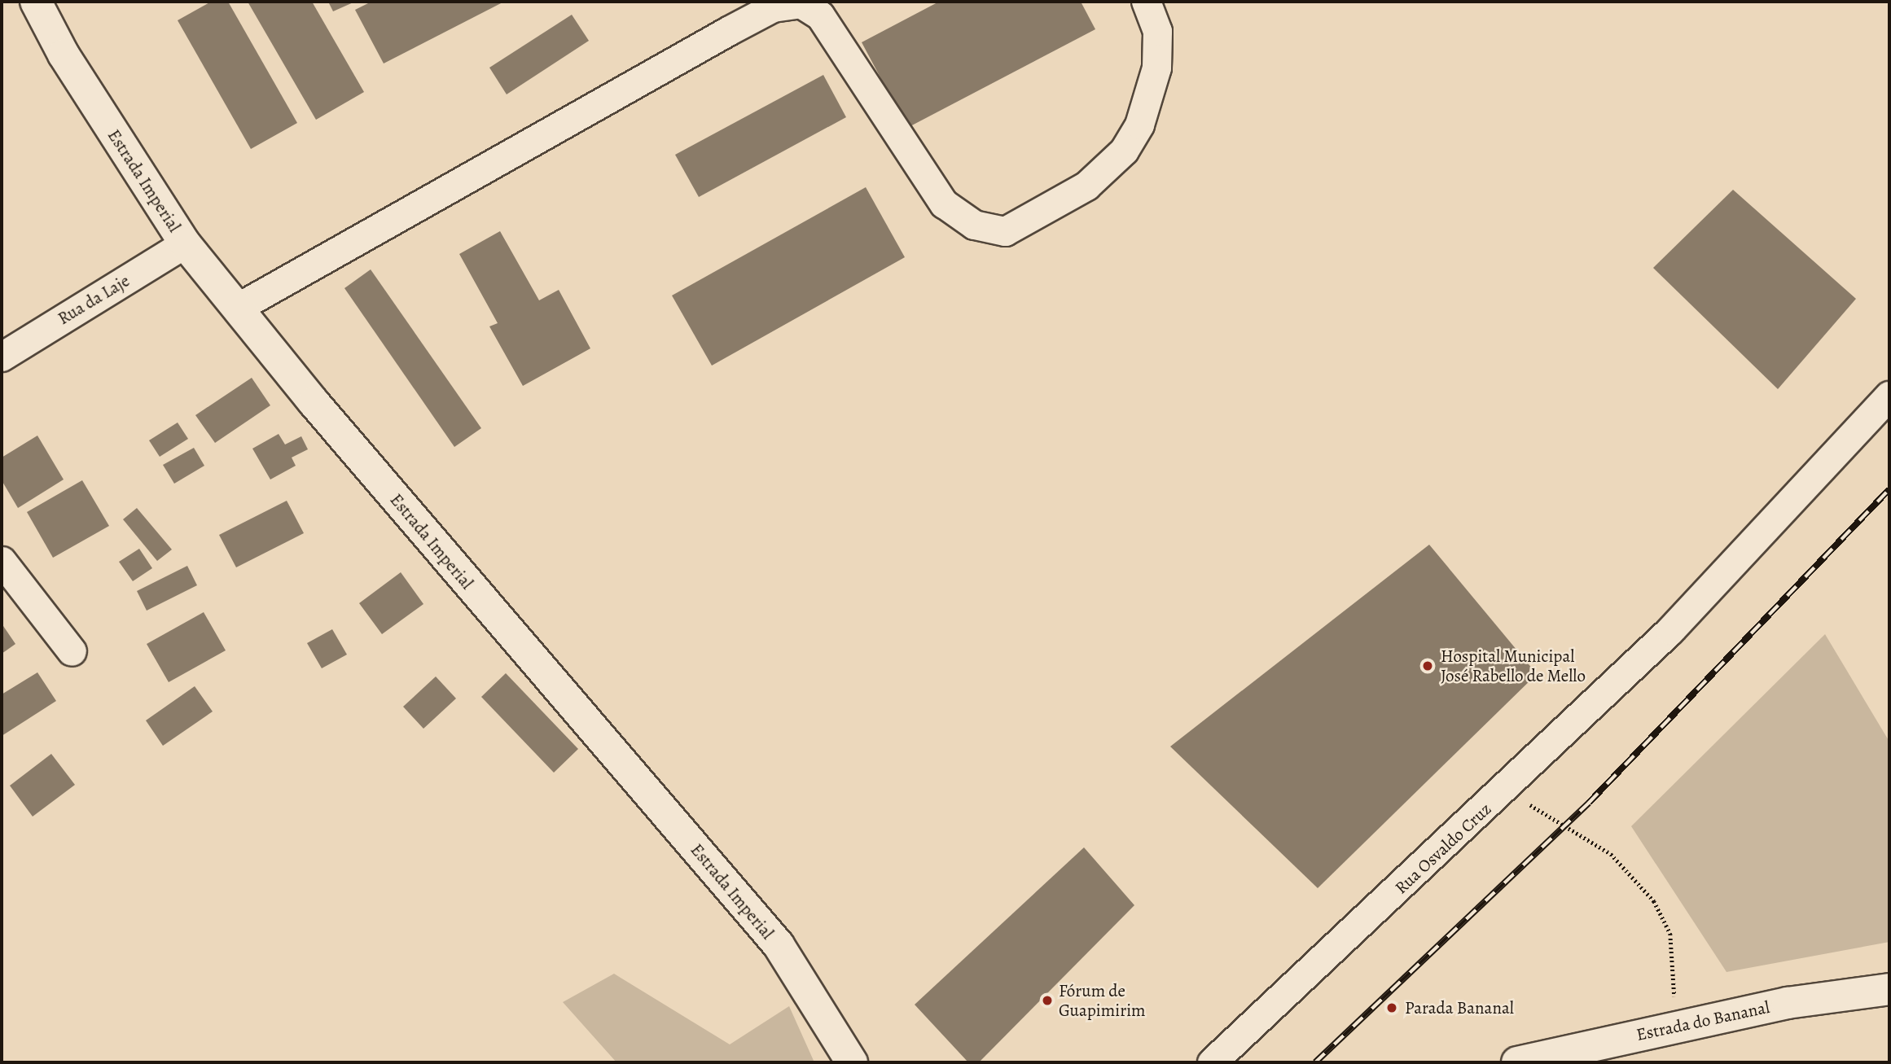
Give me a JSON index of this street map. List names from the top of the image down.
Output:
{
  "streets": {
    "street": [
      "Estrada Imperial",
      "Rua da Laje",
      "Rua Osvaldo Cruz",
      "Estrada do Bananal"
    ]
  },
  "crossings": [
    ["Estrada Imperial", "Rua da Laje"]
  ],
  "places": ["Hospital Municipal José Rabello de Mello", "Fórum de Guapimirim", "Parada Bananal"]
}
